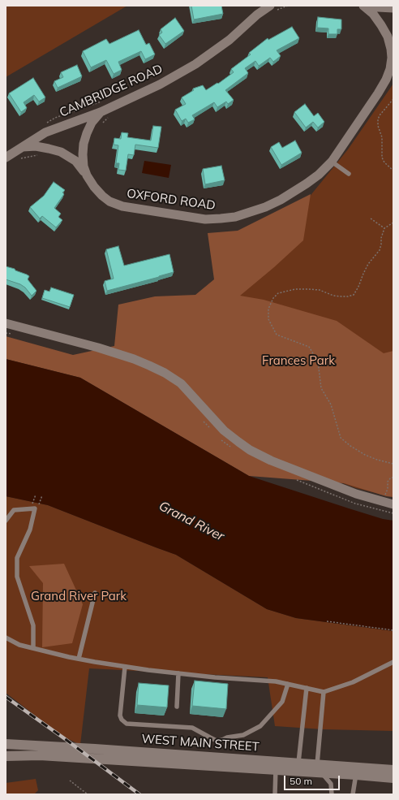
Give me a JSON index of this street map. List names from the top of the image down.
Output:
{
  "streets": {
    "main road": ["WEST MAIN STREET"],
    "street": ["CAMBRIDGE ROAD", "OXFORD ROAD"]
  },
  "crossings": [
    ["CAMBRIDGE ROAD", "OXFORD ROAD"]
  ],
  "water": ["Grand River"],
  "parks": ["Frances Park", "Grand River Park"],
  "scale_bar": "50 m"
}
